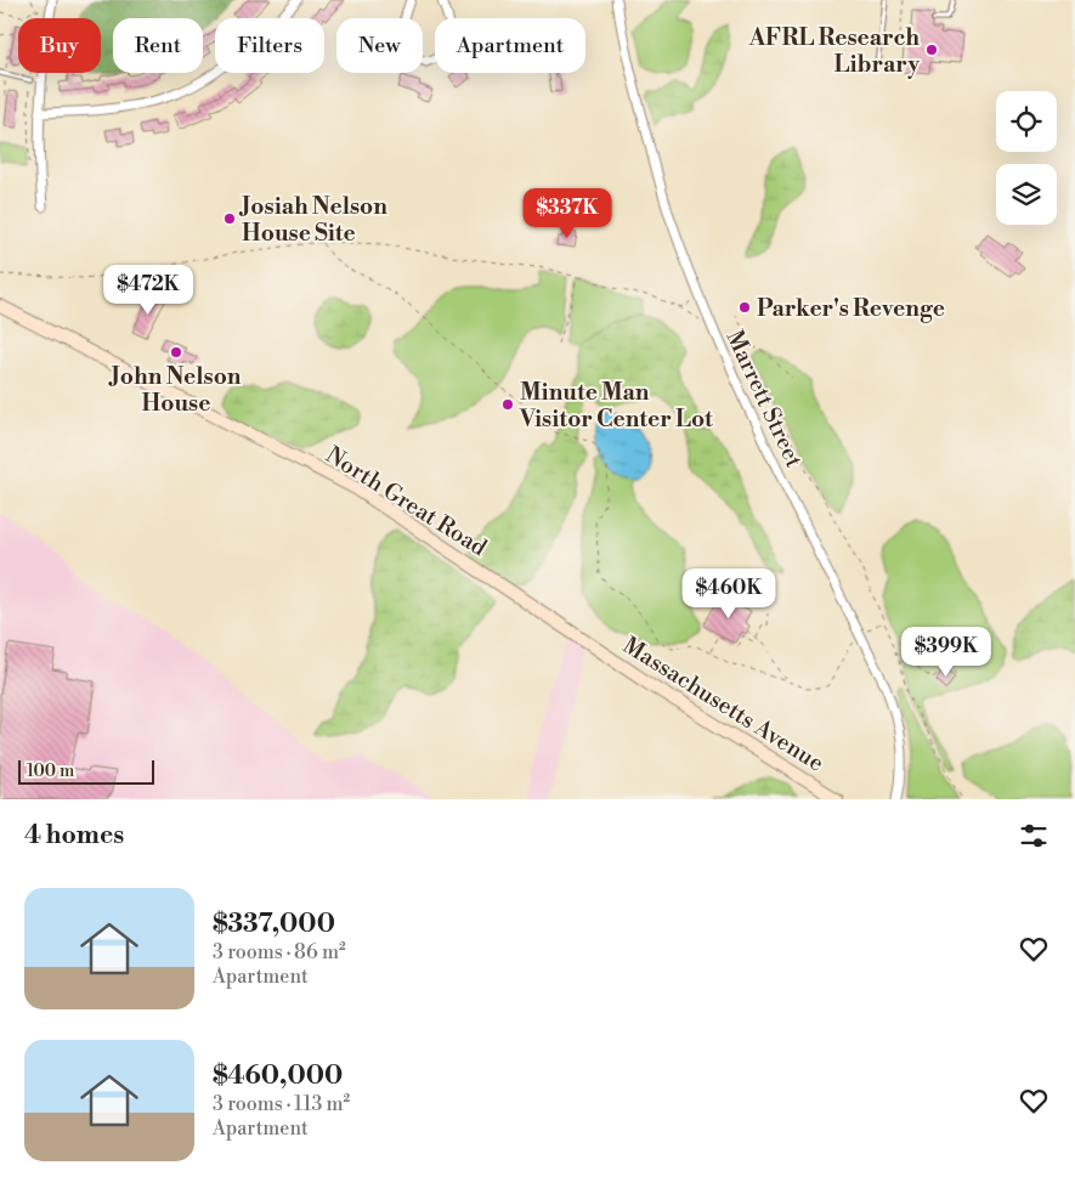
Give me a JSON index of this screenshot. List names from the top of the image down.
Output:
{
  "streets": {
    "main road": ["North Great Road", "Massachusetts Avenue"],
    "street": ["Marrett Street"]
  },
  "crossings": [
    ["North Great Road", "Massachusetts Avenue"]
  ],
  "places": [
    "AFRL Research Library",
    "Josiah Nelson House Site",
    "Parker's Revenge",
    "John Nelson House",
    "Minute Man Visitor Center Lot"
  ],
  "scale_bar": "100 m",
  "page": {
    "chip": [
      "Buy",
      "Rent",
      "Filters",
      "New",
      "Apartment"
    ],
    "price": [
      "$337K",
      "$472K",
      "$460K",
      "$399K"
    ],
    "scale": "100 m",
    "heading": "4 homes",
    "list": [
      {
        "name": "$337,000",
        "note": "3 rooms · 86 m² · Apartment"
      },
      {
        "name": "$460,000",
        "note": "3 rooms · 113 m² · Apartment"
      }
    ]
  }
}
